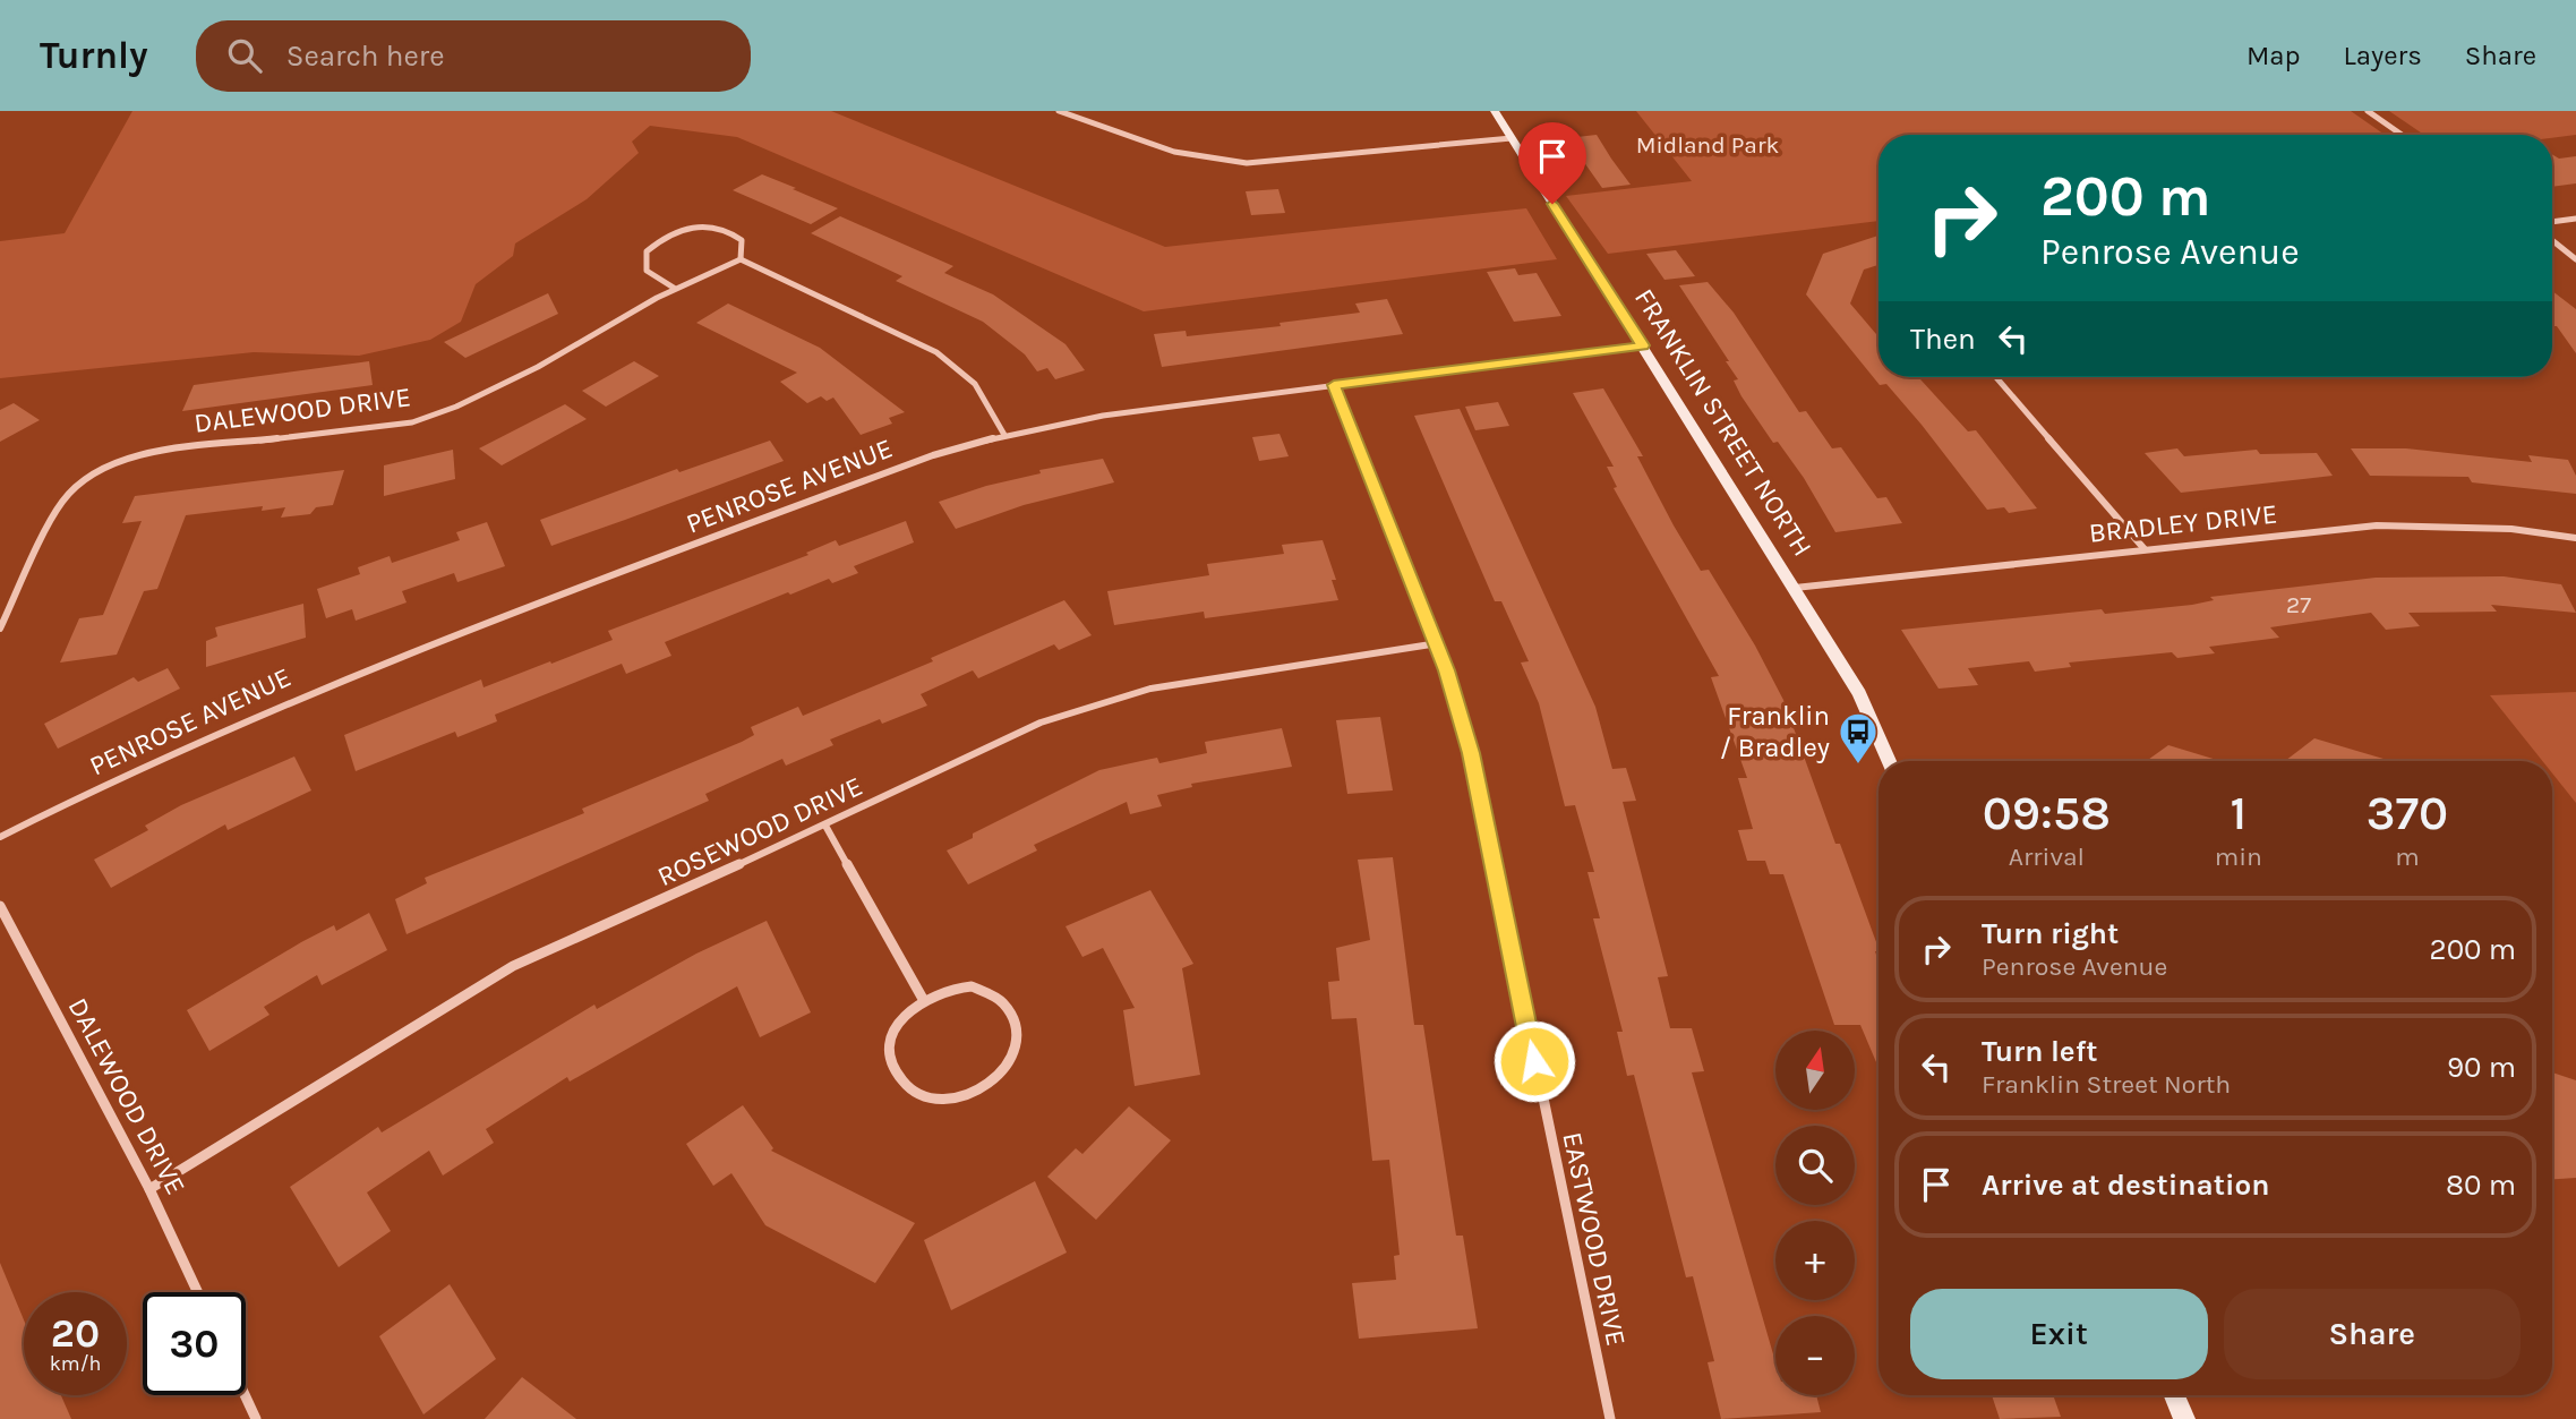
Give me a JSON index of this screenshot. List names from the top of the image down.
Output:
{
  "streets": {
    "street": [
      "DALEWOOD DRIVE",
      "FRANKLIN STREET NORTH",
      "PENROSE AVENUE",
      "BRADLEY DRIVE",
      "ROSEWOOD DRIVE",
      "EASTWOOD DRIVE"
    ]
  },
  "crossings": [
    ["DALEWOOD DRIVE", "ROSEWOOD DRIVE"],
    ["FRANKLIN STREET NORTH", "PENROSE AVENUE"],
    ["FRANKLIN STREET NORTH", "BRADLEY DRIVE"],
    ["PENROSE AVENUE", "EASTWOOD DRIVE"],
    ["ROSEWOOD DRIVE", "EASTWOOD DRIVE"]
  ],
  "parks": ["Midland Park"],
  "places": {
    "bus stop": ["Franklin / Bradley"]
  },
  "house_numbers": ["27"],
  "north": "top",
  "page": {
    "header": "Turnly",
    "search": "Search here",
    "nav": ["Map", "Layers", "Share"],
    "turn": ["200 m", "Penrose Avenue"],
    "then": "Then",
    "eta": [
      "09:58",
      "Arrival",
      "1",
      "min",
      "370",
      "m"
    ],
    "list": [
      {
        "name": "Turn right",
        "note": "Penrose Avenue",
        "value": "200 m"
      },
      {
        "name": "Turn left",
        "note": "Franklin Street North",
        "value": "90 m"
      },
      {
        "name": "Arrive at destination",
        "value": "80 m"
      }
    ],
    "map_buttons": ["+", "−"],
    "buttons": ["Exit", "Share"],
    "speed": "20 km/h",
    "limit": "30"
  }
}
